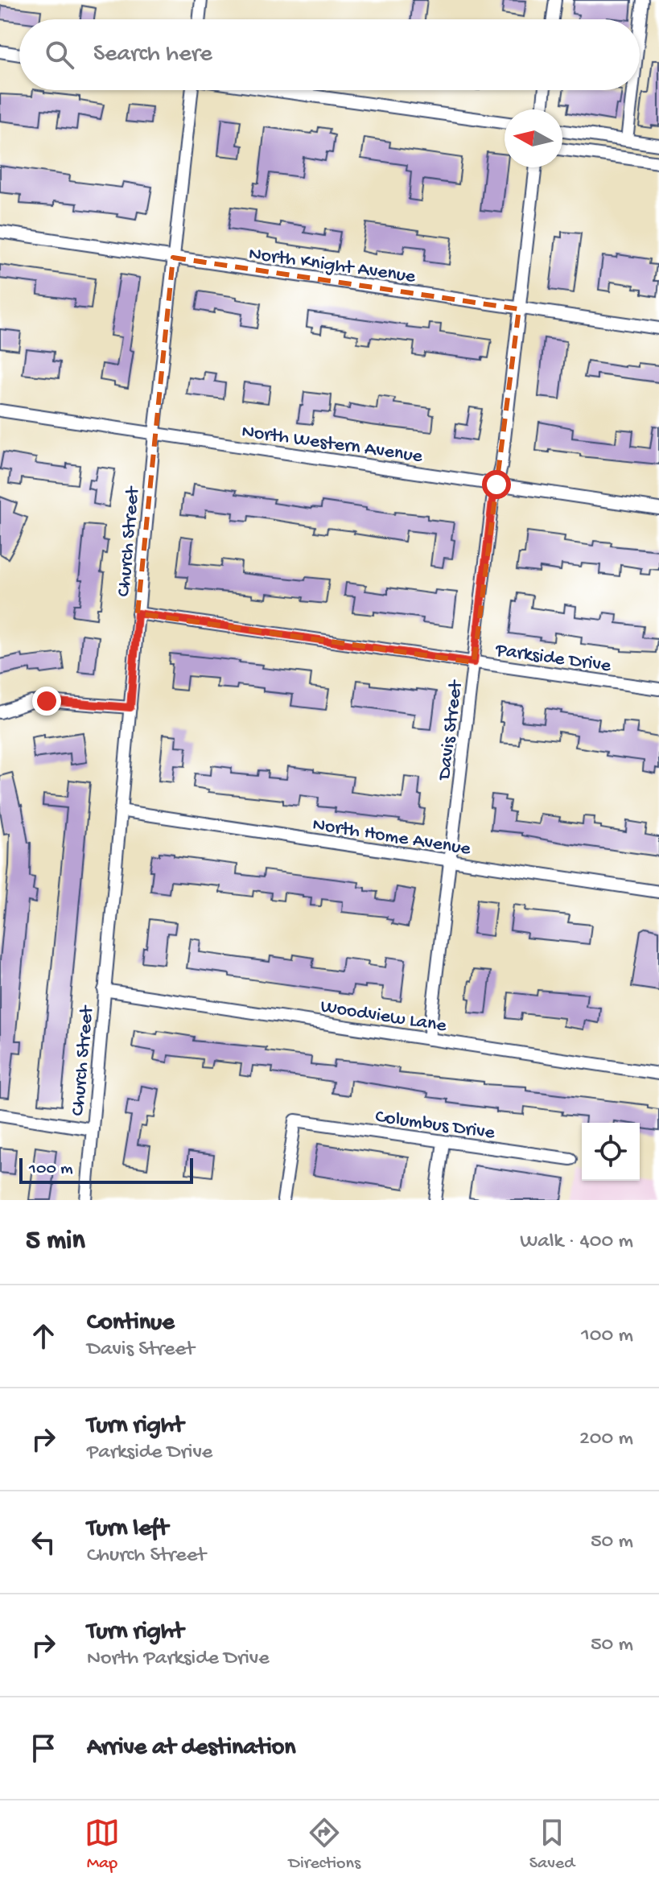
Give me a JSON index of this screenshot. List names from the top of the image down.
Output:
{
  "streets": {
    "street": [
      "North Knight Avenue",
      "North Western Avenue",
      "Church Street",
      "Parkside Drive",
      "Davis Street",
      "North Home Avenue",
      "Woodview Lane",
      "Columbus Drive"
    ]
  },
  "crossings": [
    ["North Knight Avenue", "Church Street"],
    ["North Knight Avenue", "Davis Street"],
    ["North Western Avenue", "Church Street"],
    ["North Western Avenue", "Davis Street"],
    ["Church Street", "Parkside Drive"],
    ["Church Street", "North Home Avenue"],
    ["Church Street", "Woodview Lane"],
    ["Parkside Drive", "Davis Street"],
    ["Davis Street", "North Home Avenue"],
    ["Davis Street", "Woodview Lane"]
  ],
  "scale_bar": "100 m",
  "north": "left",
  "page": {
    "search": "Search here",
    "scale": "100 m",
    "heading": ["5 min", "Walk · 400 m"],
    "list": [
      ["Continue", "Davis Street", "100 m"],
      ["Turn right", "Parkside Drive", "200 m"],
      ["Turn left", "Church Street", "50 m"],
      ["Turn right", "North Parkside Drive", "50 m"],
      "Arrive at destination"
    ],
    "nav": ["Map", "Directions", "Saved"]
  }
}
